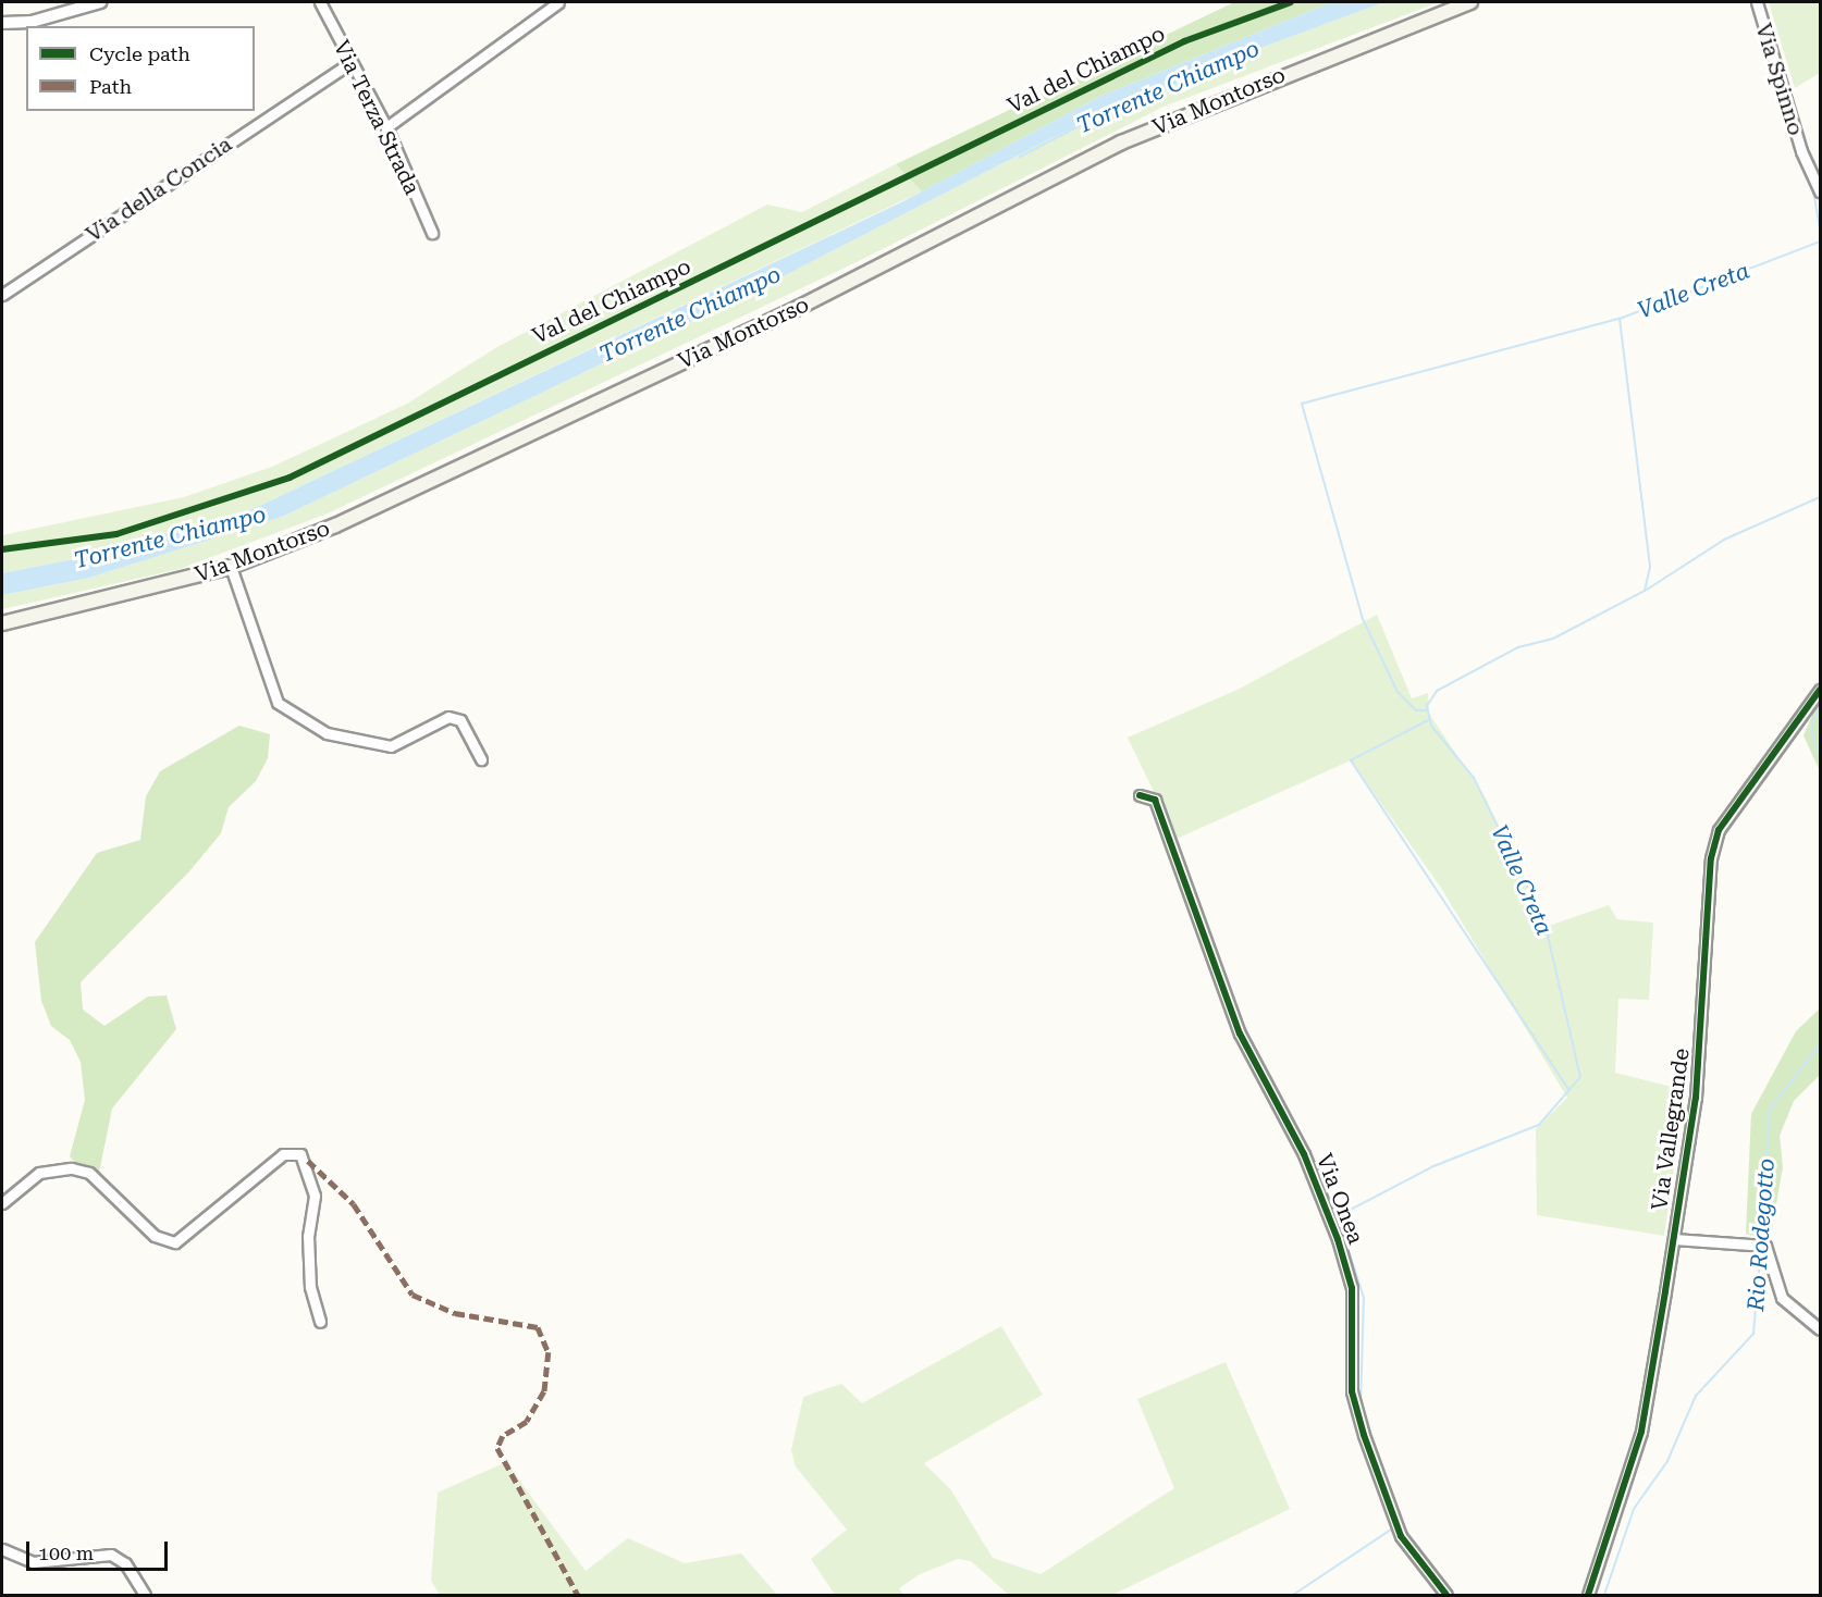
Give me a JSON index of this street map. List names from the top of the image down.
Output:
{
  "streets": {
    "main road": ["Via Montorso"],
    "street": [
      "Via Spinno",
      "Via Terza Strada",
      "Via della Concia",
      "Via Vallegrande",
      "Via Onea"
    ],
    "cycle path": ["Val del Chiampo"]
  },
  "crossings": [
    ["Via Terza Strada", "Via della Concia"]
  ],
  "water": ["Torrente Chiampo", "Valle Creta", "Rio Rodegotto"],
  "legend": ["Cycle path", "Path"],
  "scale_bar": "100 m"
}
